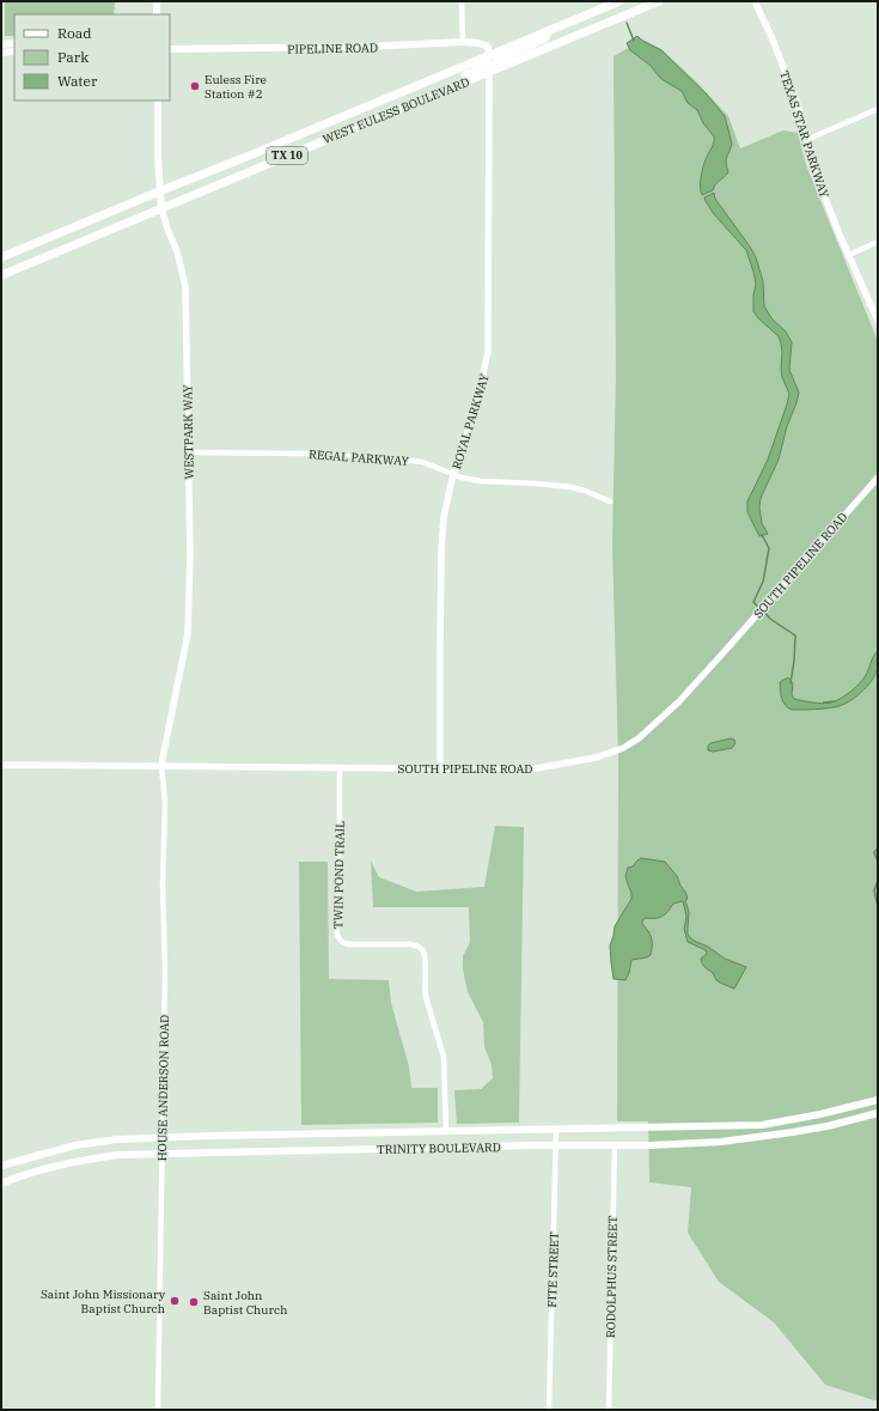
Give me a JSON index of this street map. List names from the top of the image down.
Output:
{
  "streets": {
    "main road": [
      "PIPELINE ROAD",
      "WEST EULESS BOULEVARD",
      "TX 10",
      "WESTPARK WAY",
      "TRINITY BOULEVARD"
    ],
    "street": [
      "TEXAS STAR PARKWAY",
      "ROYAL PARKWAY",
      "REGAL PARKWAY",
      "SOUTH PIPELINE ROAD",
      "TWIN POND TRAIL",
      "HOUSE ANDERSON ROAD",
      "FITE STREET",
      "RODOLPHUS STREET"
    ]
  },
  "crossings": [
    ["PIPELINE ROAD", "WEST EULESS BOULEVARD"],
    ["WEST EULESS BOULEVARD", "ROYAL PARKWAY"],
    ["WEST EULESS BOULEVARD", "WESTPARK WAY"],
    ["ROYAL PARKWAY", "REGAL PARKWAY"],
    ["ROYAL PARKWAY", "SOUTH PIPELINE ROAD"],
    ["WESTPARK WAY", "REGAL PARKWAY"],
    ["WESTPARK WAY", "SOUTH PIPELINE ROAD"],
    ["WESTPARK WAY", "HOUSE ANDERSON ROAD"],
    ["SOUTH PIPELINE ROAD", "TWIN POND TRAIL"],
    ["SOUTH PIPELINE ROAD", "HOUSE ANDERSON ROAD"],
    ["TWIN POND TRAIL", "TRINITY BOULEVARD"],
    ["HOUSE ANDERSON ROAD", "TRINITY BOULEVARD"],
    ["TRINITY BOULEVARD", "FITE STREET"],
    ["TRINITY BOULEVARD", "RODOLPHUS STREET"]
  ],
  "places": ["Euless Fire Station #2", "Saint John Missionary Baptist Church", "Saint John Baptist Church"],
  "legend": ["Road", "Park", "Water"]
}
